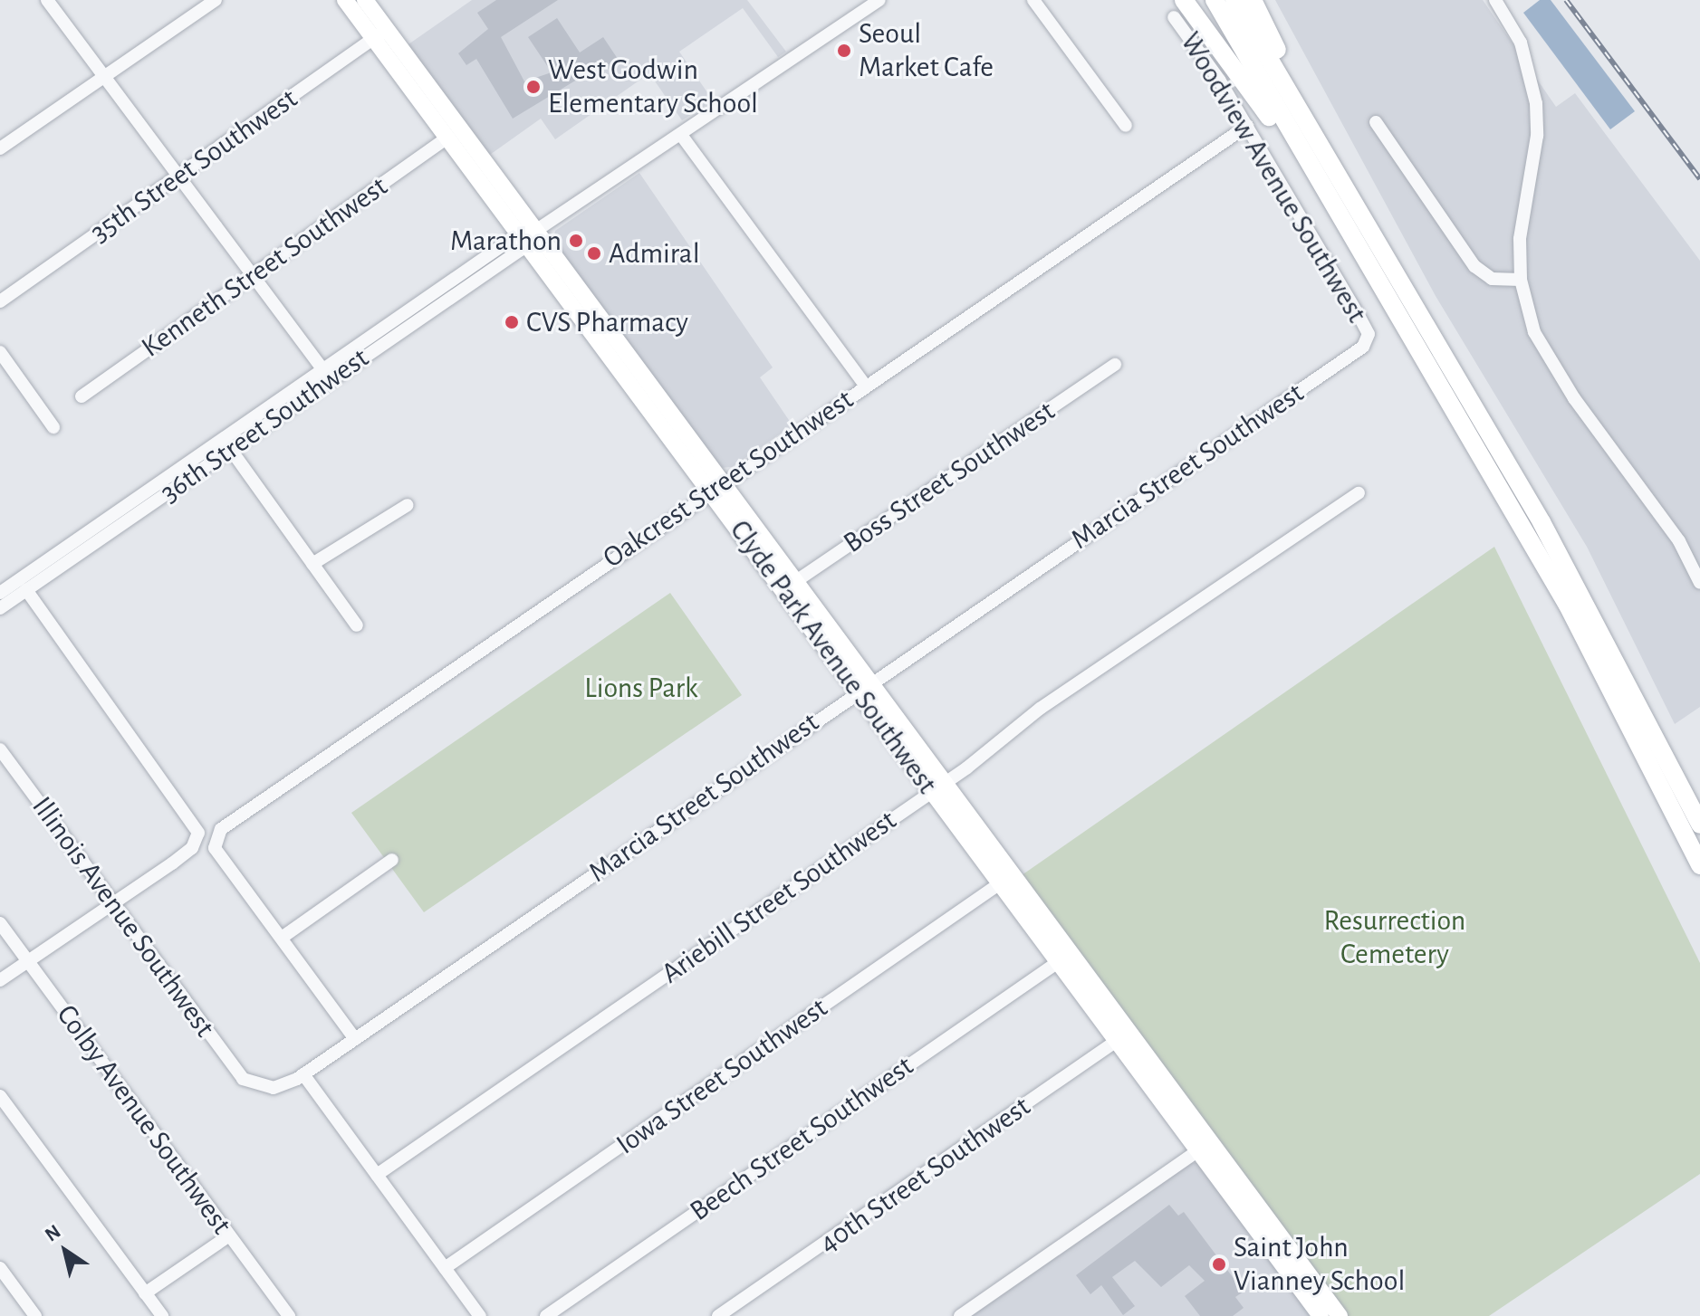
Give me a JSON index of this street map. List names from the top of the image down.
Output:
{
  "streets": {
    "main road": ["Clyde Park Avenue Southwest"],
    "street": [
      "35th Street Southwest",
      "Woodview Avenue Southwest",
      "Kenneth Street Southwest",
      "36th Street Southwest",
      "Marcia Street Southwest",
      "Boss Street Southwest",
      "Oakcrest Street Southwest",
      "Ariebill Street Southwest",
      "Illinois Avenue Southwest",
      "Iowa Street Southwest",
      "Colby Avenue Southwest",
      "Beech Street Southwest",
      "40th Street Southwest"
    ]
  },
  "crossings": [
    ["35th Street Southwest", "Clyde Park Avenue Southwest"],
    ["Woodview Avenue Southwest", "Marcia Street Southwest"],
    ["Woodview Avenue Southwest", "Oakcrest Street Southwest"],
    ["Kenneth Street Southwest", "Clyde Park Avenue Southwest"],
    ["36th Street Southwest", "Clyde Park Avenue Southwest"],
    ["Marcia Street Southwest", "Clyde Park Avenue Southwest"],
    ["Marcia Street Southwest", "Illinois Avenue Southwest"],
    ["Boss Street Southwest", "Clyde Park Avenue Southwest"],
    ["Oakcrest Street Southwest", "Clyde Park Avenue Southwest"],
    ["Clyde Park Avenue Southwest", "Ariebill Street Southwest"],
    ["Clyde Park Avenue Southwest", "Iowa Street Southwest"],
    ["Clyde Park Avenue Southwest", "Beech Street Southwest"],
    ["Clyde Park Avenue Southwest", "40th Street Southwest"]
  ],
  "parks": ["Lions Park", "Resurrection Cemetery"],
  "places": [
    "Seoul Market Cafe",
    "West Godwin Elementary School",
    "Marathon",
    "Admiral",
    "CVS Pharmacy",
    "Saint John Vianney School"
  ],
  "north": "top left"
}
